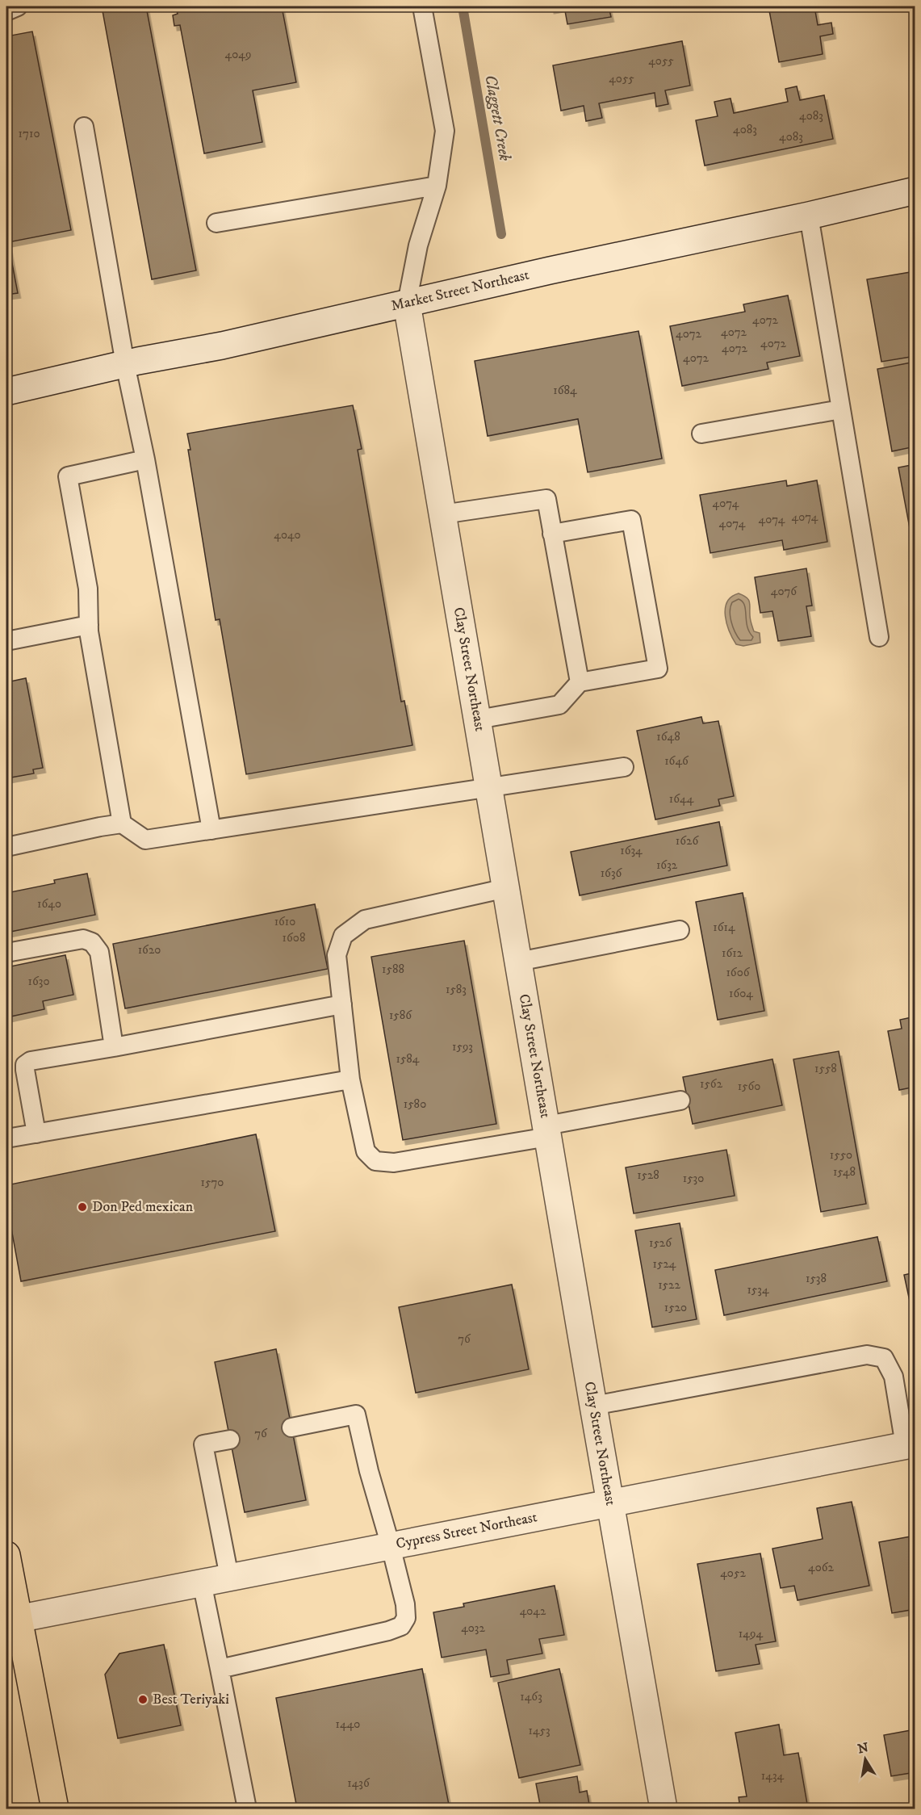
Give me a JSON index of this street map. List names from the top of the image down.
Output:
{
  "streets": {
    "street": ["Market Street Northeast", "Clay Street Northeast", "Cypress Street Northeast"]
  },
  "crossings": [
    ["Market Street Northeast", "Clay Street Northeast"],
    ["Clay Street Northeast", "Cypress Street Northeast"]
  ],
  "water": ["Claggett Creek"],
  "places": ["Don Ped mexican", "Best Teriyaki"],
  "house_numbers": [
    "4049",
    "4055",
    "4055",
    "4083",
    "4083",
    "1710",
    "4083",
    "4072",
    "4072",
    "4072",
    "4072",
    "4072",
    "4072",
    "1684",
    "4074",
    "4074",
    "4074",
    "4074",
    "4040",
    "4076",
    "1648",
    "1646",
    "1644",
    "1626",
    "1634",
    "1632",
    "1636",
    "1640",
    "1610",
    "1614",
    "1608",
    "1620",
    "1612",
    "1588",
    "1606",
    "1630",
    "1583",
    "1604",
    "1586",
    "1593",
    "1584",
    "1558",
    "1562",
    "1560",
    "1580",
    "1550",
    "1548",
    "1528",
    "1530",
    "1570",
    "1526",
    "1524",
    "1538",
    "1522",
    "1534",
    "1520",
    "76",
    "76",
    "4062",
    "4052",
    "4042",
    "4032",
    "1494",
    "1463",
    "1440",
    "1453",
    "1434",
    "1436"
  ],
  "north": "top"
}
